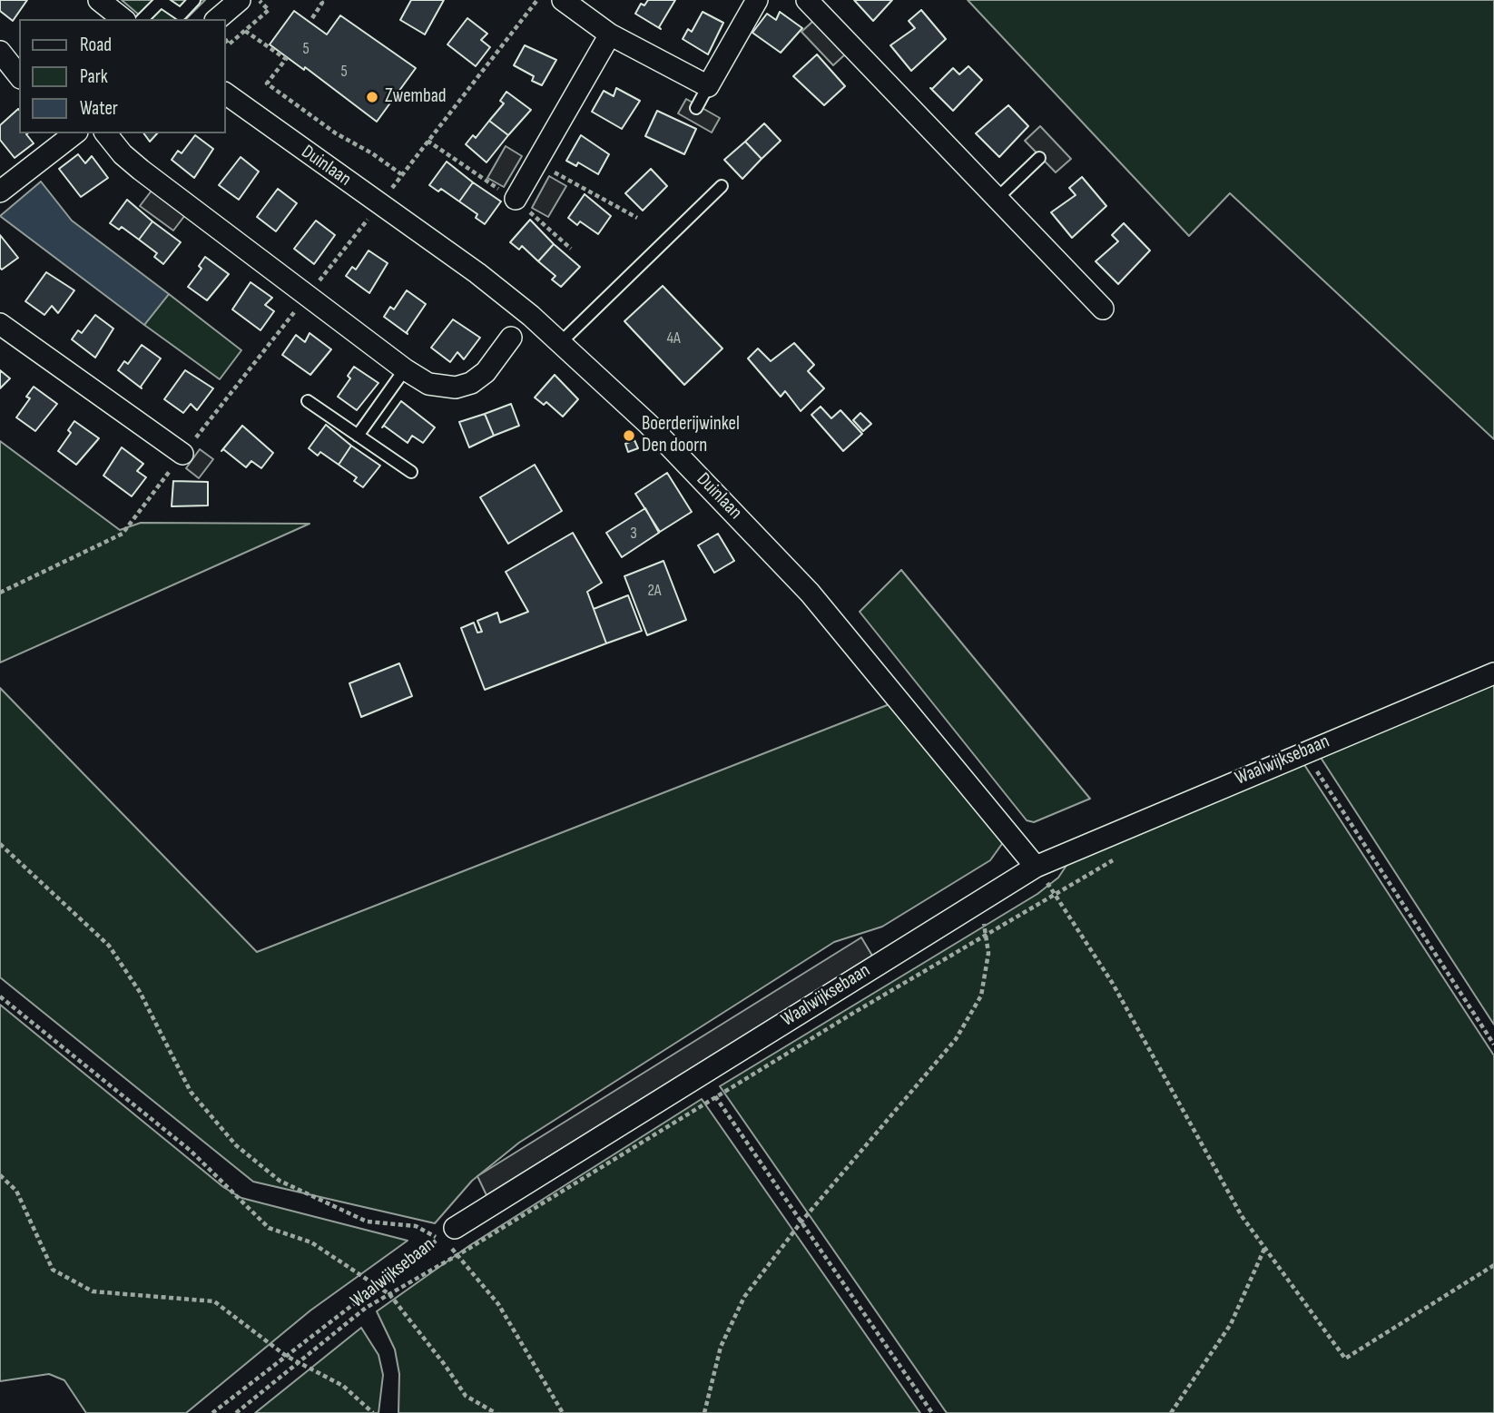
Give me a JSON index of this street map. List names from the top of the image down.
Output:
{
  "streets": {
    "street": ["Duinlaan", "Waalwijksebaan"]
  },
  "crossings": [
    ["Duinlaan", "Waalwijksebaan"]
  ],
  "places": ["Zwembad", "Boerderijwinkel Den doorn"],
  "house_numbers": [
    "5",
    "5",
    "4A",
    "3",
    "2A"
  ],
  "legend": ["Road", "Park", "Water"]
}
